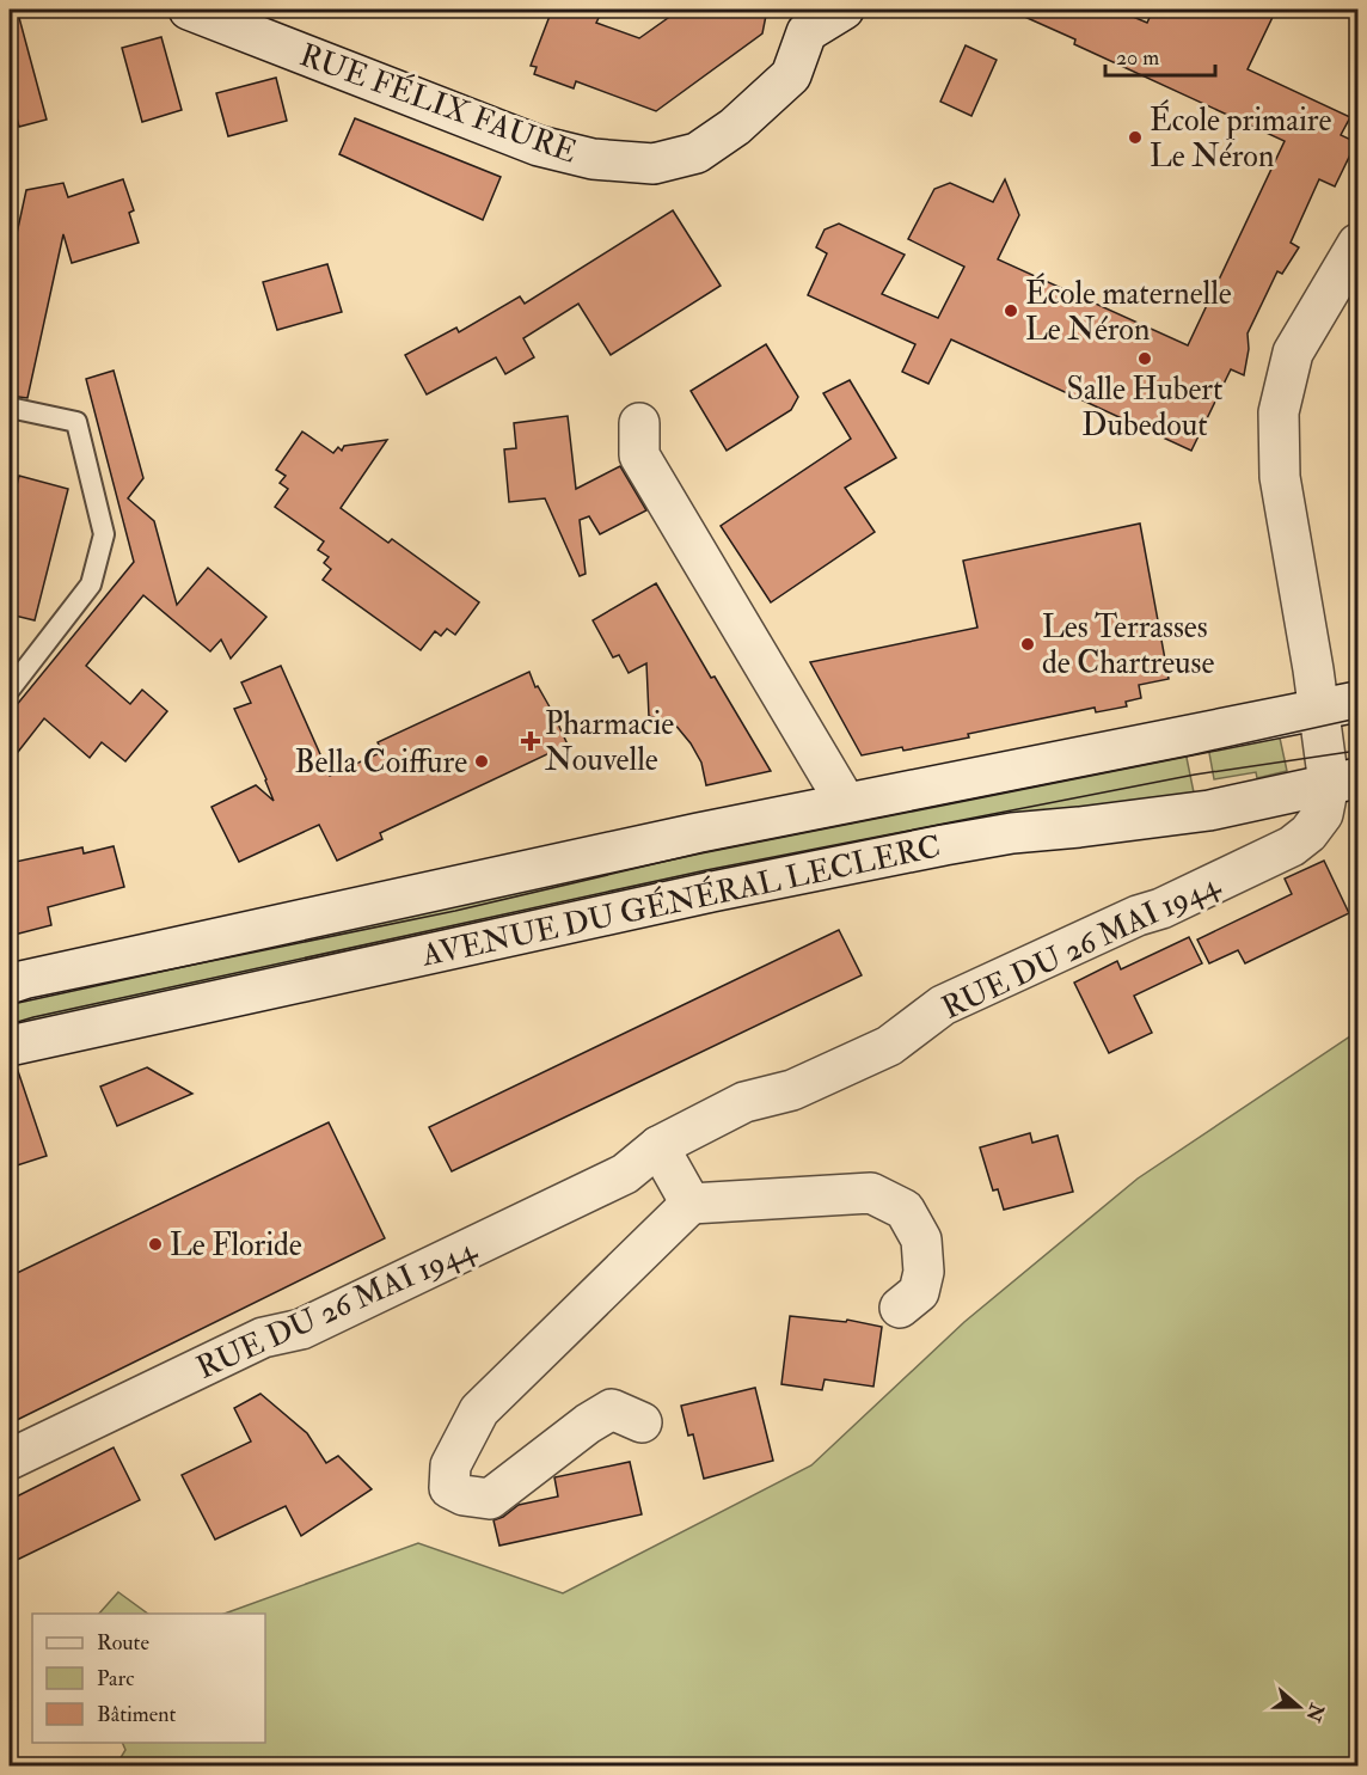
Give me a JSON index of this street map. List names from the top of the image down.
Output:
{
  "streets": {
    "street": ["RUE FÉLIX FAURE", "AVENUE DU GÉNÉRAL LECLERC", "RUE DU 26 MAI 1944"]
  },
  "crossings": [
    ["AVENUE DU GÉNÉRAL LECLERC", "RUE DU 26 MAI 1944"]
  ],
  "places": {
    "other": [
      "École primaire Le Néron",
      "École maternelle Le Néron",
      "Salle Hubert Dubedout",
      "Les Terrasses de Chartreuse",
      "Bella Coiffure",
      "Le Floride"
    ],
    "health": ["Pharmacie Nouvelle"]
  },
  "legend": ["Route", "Parc", "Bâtiment"],
  "scale_bar": "20 m",
  "north": "right"
}
